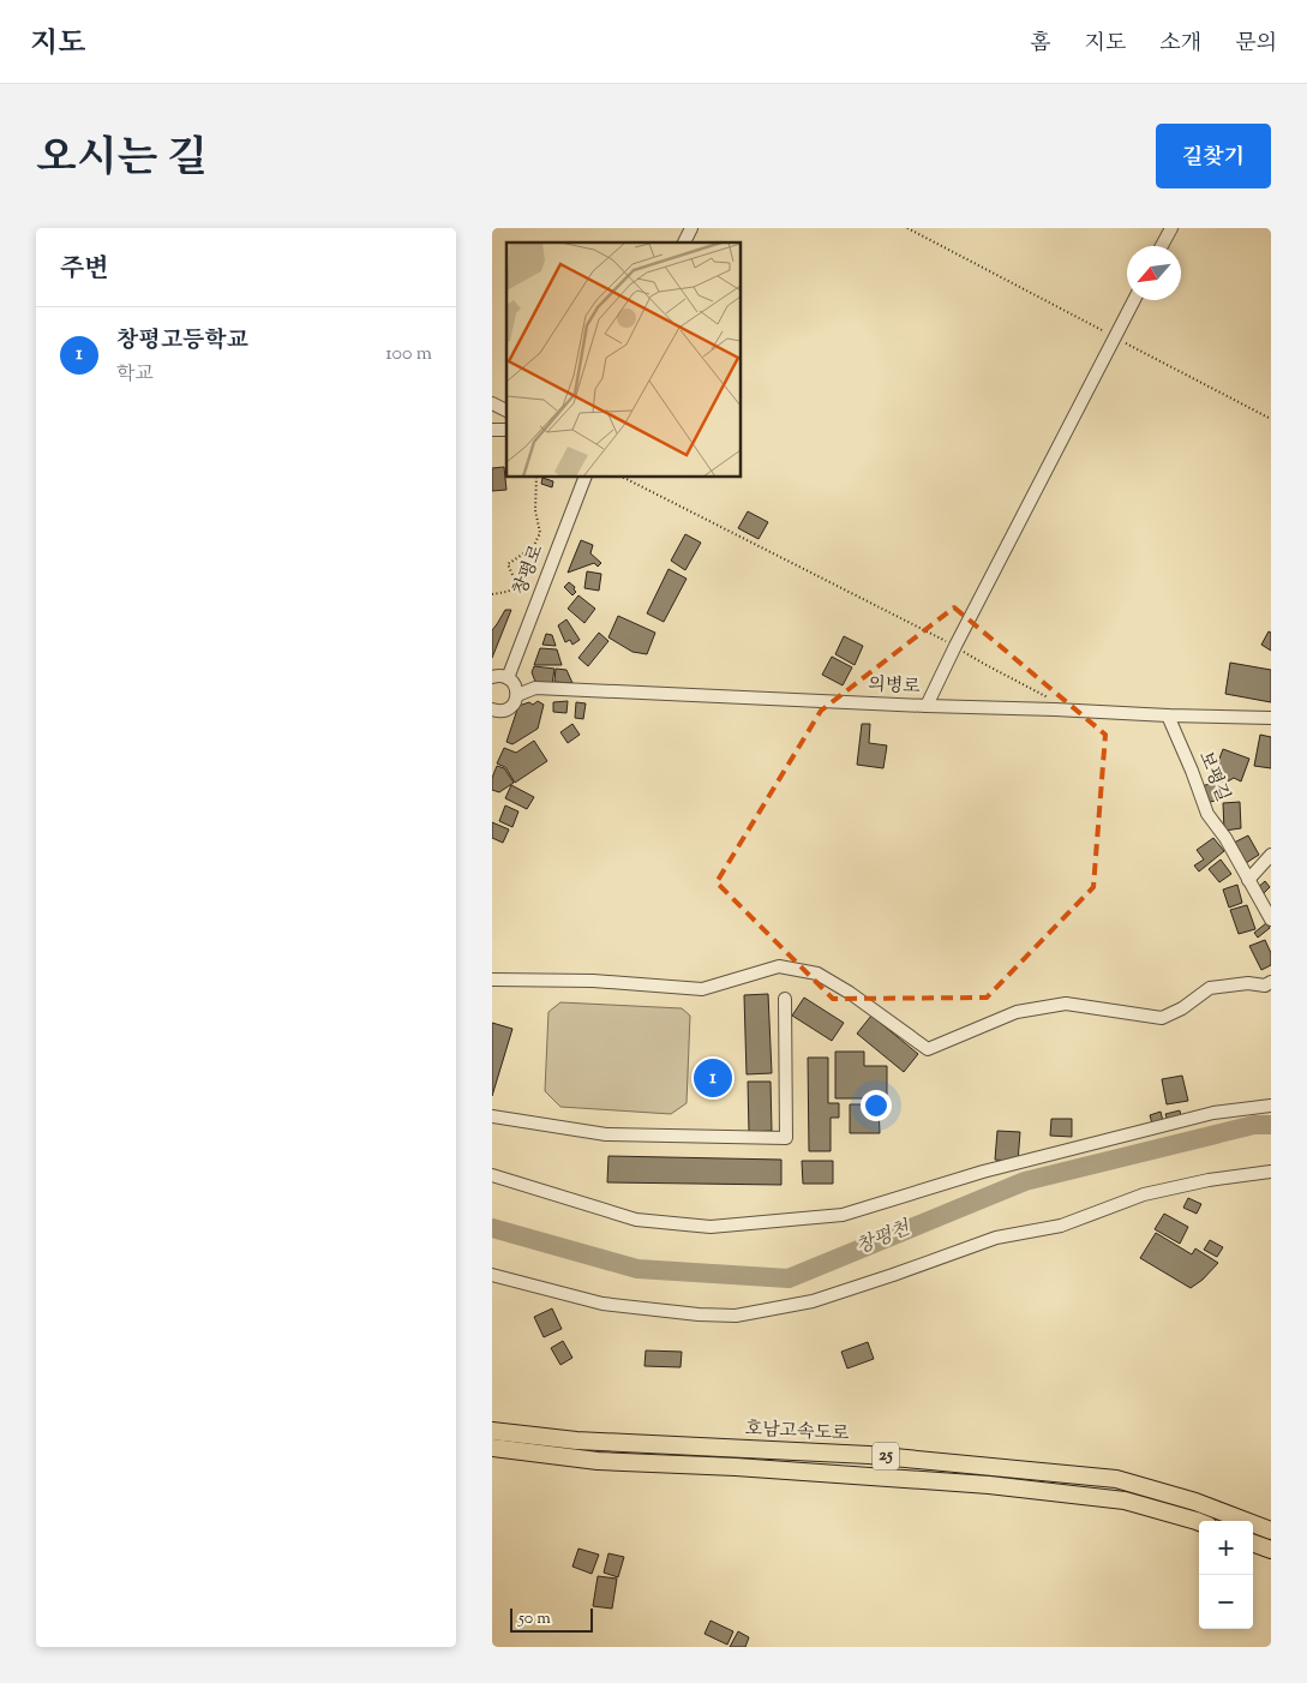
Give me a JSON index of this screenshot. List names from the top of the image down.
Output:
{
  "streets": {
    "highway": ["호남고속도로", "25"],
    "street": ["창평로", "의병로", "보평길"]
  },
  "crossings": [
    ["의병로", "보평길"]
  ],
  "water": ["창평천"],
  "scale_bar": "50 m",
  "north": "bottom left",
  "page": {
    "header": "지도",
    "nav": [
      "홈",
      "지도",
      "소개",
      "문의"
    ],
    "title": "오시는 길",
    "buttons": "길찾기",
    "heading": "주변",
    "list": [
      {
        "mark": "1",
        "name": "창평고등학교",
        "note": "학교",
        "value": "100 m"
      }
    ],
    "pins": "1",
    "map_buttons": ["+", "−"],
    "scale": "50 m"
  }
}
